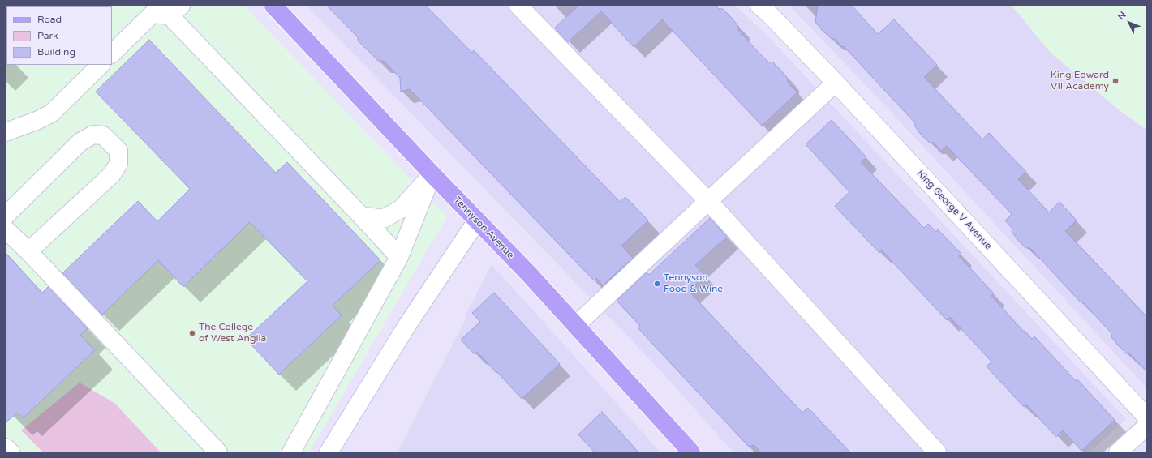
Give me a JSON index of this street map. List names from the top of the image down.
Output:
{
  "streets": {
    "main road": ["Tennyson Avenue"],
    "street": ["King George V Avenue"]
  },
  "places": ["King Edward VII Academy", "Tennyson Food & Wine", "The College of West Anglia"],
  "legend": ["Road", "Park", "Building"],
  "north": "top left"
}
